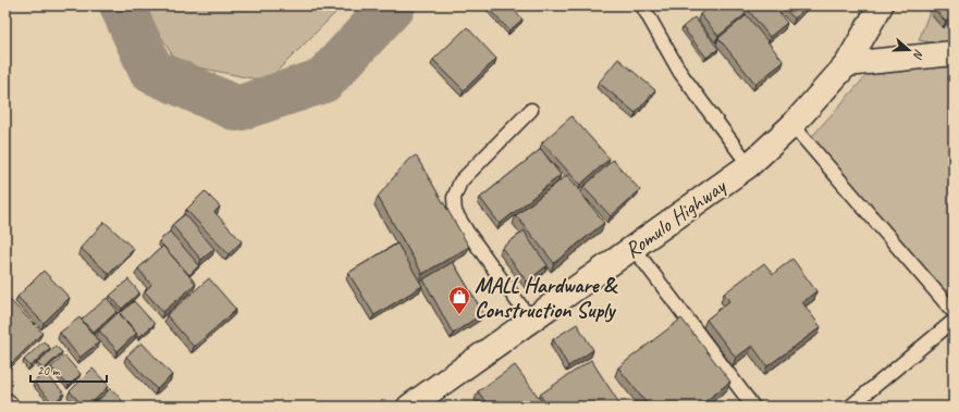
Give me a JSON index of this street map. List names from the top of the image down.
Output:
{
  "streets": {
    "main road": ["Romulo Highway"]
  },
  "places": {
    "shop": ["MALL Hardware & Construction Suply"]
  },
  "scale_bar": "20 m",
  "north": "right"
}
